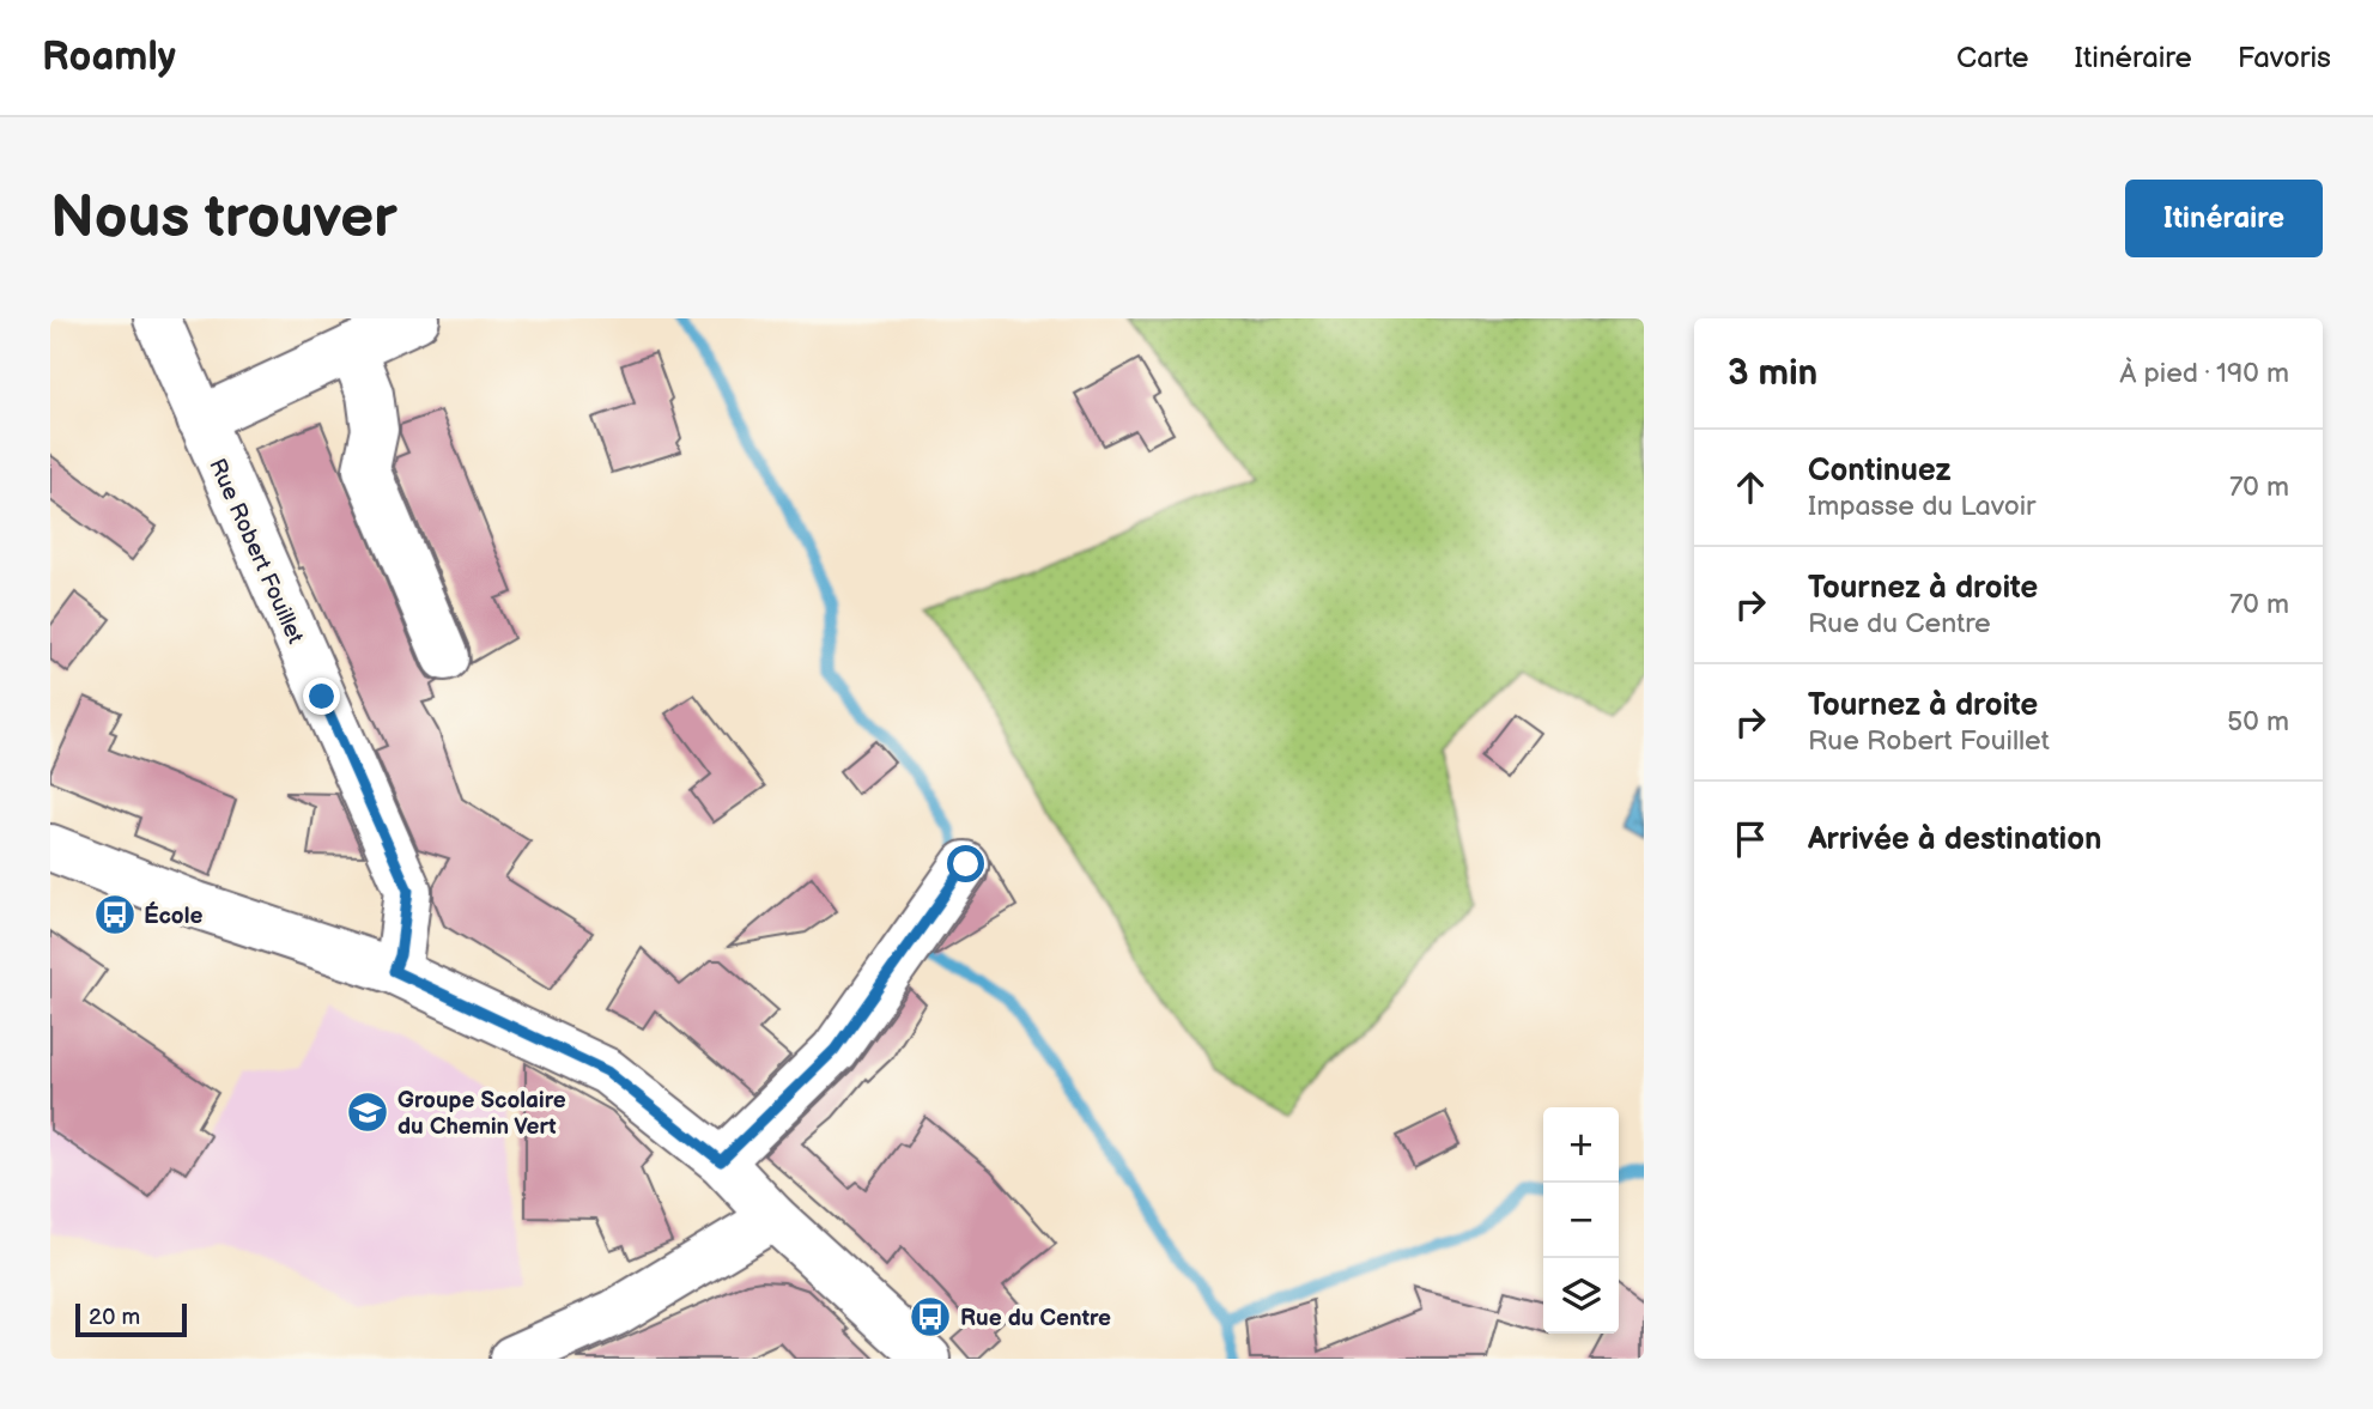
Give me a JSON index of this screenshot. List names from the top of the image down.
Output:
{
  "streets": {
    "street": ["Rue Robert Fouillet"]
  },
  "places": {
    "bus stop": ["École", "Rue du Centre"],
    "school or university": ["Groupe Scolaire du Chemin Vert"]
  },
  "scale_bar": "20 m",
  "page": {
    "header": "Roamly",
    "nav": ["Carte", "Itinéraire", "Favoris"],
    "buttons": "Itinéraire",
    "title": "Nous trouver",
    "heading": ["3 min", "À pied · 190 m"],
    "list": [
      ["Continuez", "Impasse du Lavoir", "70 m"],
      ["Tournez à droite", "Rue du Centre", "70 m"],
      ["Tournez à droite", "Rue Robert Fouillet", "50 m"],
      "Arrivée à destination"
    ],
    "map_buttons": ["+", "−"],
    "scale": "20 m"
  }
}
